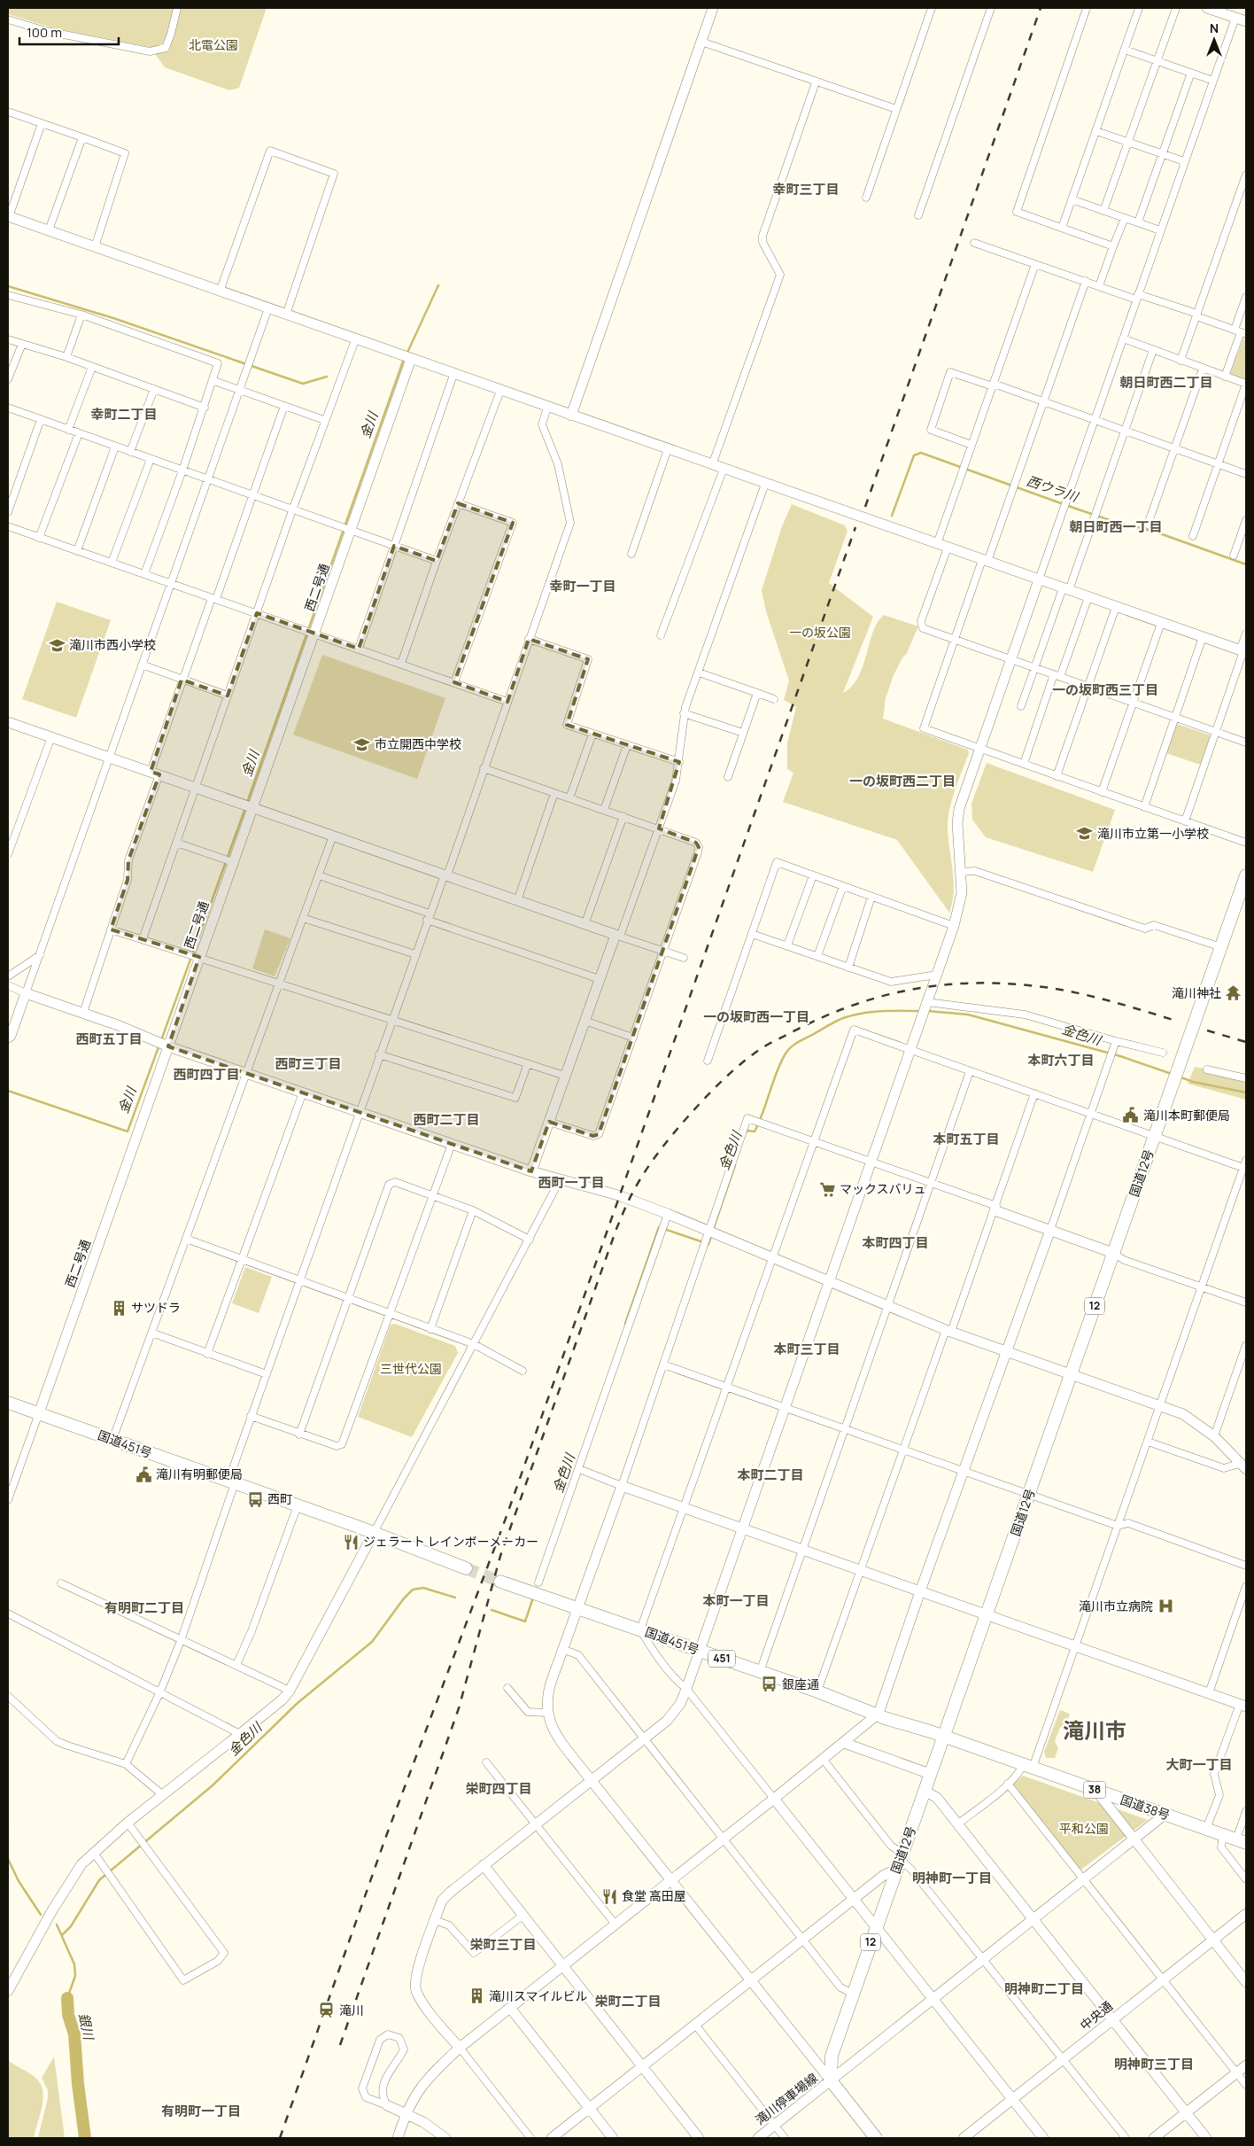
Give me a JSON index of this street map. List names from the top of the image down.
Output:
{
  "streets": {
    "highway": [
      "国道12号",
      "12",
      "国道451号",
      "451",
      "38",
      "国道38号"
    ],
    "street": ["西二号通", "中央通", "滝川停車場線"]
  },
  "crossings": [
    ["西二号通", "国道451号"],
    ["国道12号", "国道451号"],
    ["国道12号", "国道38号"],
    ["国道12号", "滝川停車場線"],
    ["国道451号", "国道38号"],
    ["国道38号", "滝川停車場線"]
  ],
  "districts": [
    "幸町三丁目",
    "朝日町西二丁目",
    "幸町二丁目",
    "朝日町西一丁目",
    "幸町一丁目",
    "一の坂町西三丁目",
    "一の坂町西二丁目",
    "一の坂町西一丁目",
    "西町五丁目",
    "本町六丁目",
    "西町三丁目",
    "西町四丁目",
    "西町二丁目",
    "本町五丁目",
    "西町一丁目",
    "本町四丁目",
    "本町三丁目",
    "本町二丁目",
    "本町一丁目",
    "有明町二丁目",
    "滝川市",
    "大町一丁目",
    "栄町四丁目",
    "明神町一丁目",
    "栄町三丁目",
    "明神町二丁目",
    "栄町二丁目",
    "明神町三丁目",
    "有明町一丁目"
  ],
  "water": [
    "金川",
    "西ウラ川",
    "金色川",
    "銀川"
  ],
  "parks": [
    "北電公園",
    "一の坂公園",
    "三世代公園",
    "平和公園"
  ],
  "places": {
    "school or university": ["滝川市西小学校", "市立開西中学校", "滝川市立第一小学校"],
    "temple": ["滝川神社"],
    "public building": ["滝川本町郵便局", "滝川有明郵便局"],
    "supermarket": ["マックスバリュ"],
    "building": ["サツドラ", "滝川スマイルビル"],
    "bus stop": ["西町", "銀座通"],
    "restaurant": ["ジェラート レインボーメーカー", "食堂 高田屋"],
    "hospital": ["滝川市立病院"],
    "station": ["滝川"]
  },
  "scale_bar": "100 m",
  "north": "top"
}
